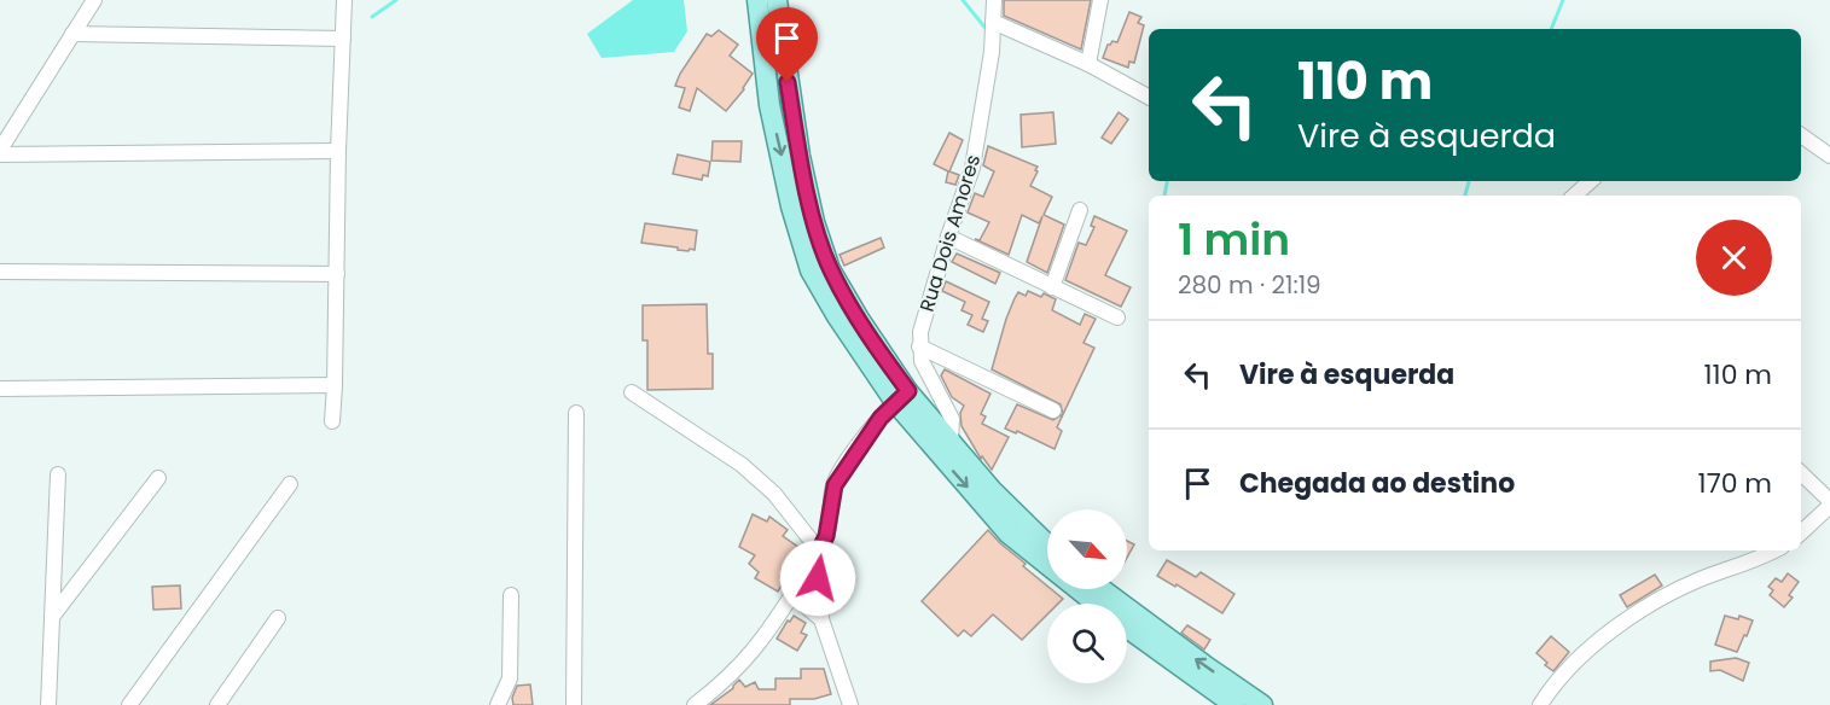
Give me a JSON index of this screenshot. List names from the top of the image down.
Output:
{
  "streets": {
    "street": ["Rua Dois Amores"]
  },
  "north": "bottom right",
  "page": {
    "turn": ["110 m", "Vire à esquerda"],
    "heading": ["1 min", "280 m · 21:19"],
    "list": [
      {
        "name": "Vire à esquerda",
        "value": "110 m"
      },
      {
        "name": "Chegada ao destino",
        "value": "170 m"
      }
    ]
  }
}
